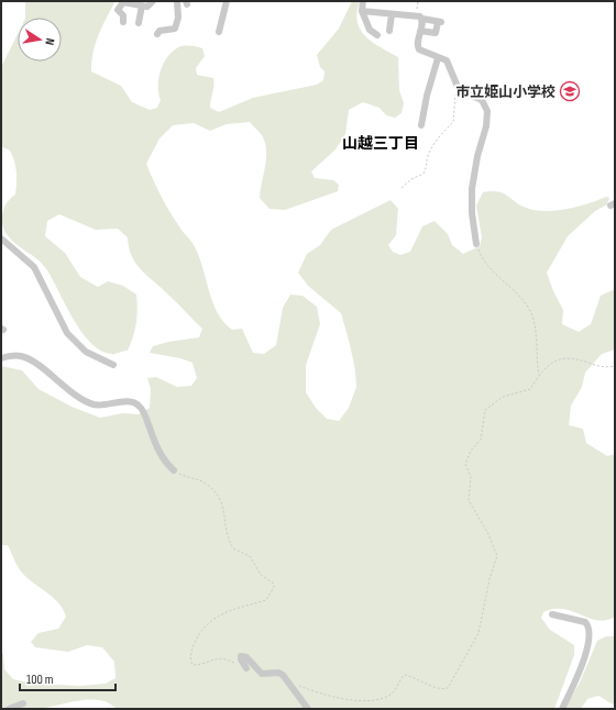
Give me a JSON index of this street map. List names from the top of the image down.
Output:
{
  "districts": ["山越三丁目"],
  "places": {
    "school or university": ["市立姫山小学校"]
  },
  "scale_bar": "100 m",
  "north": "right"
}
